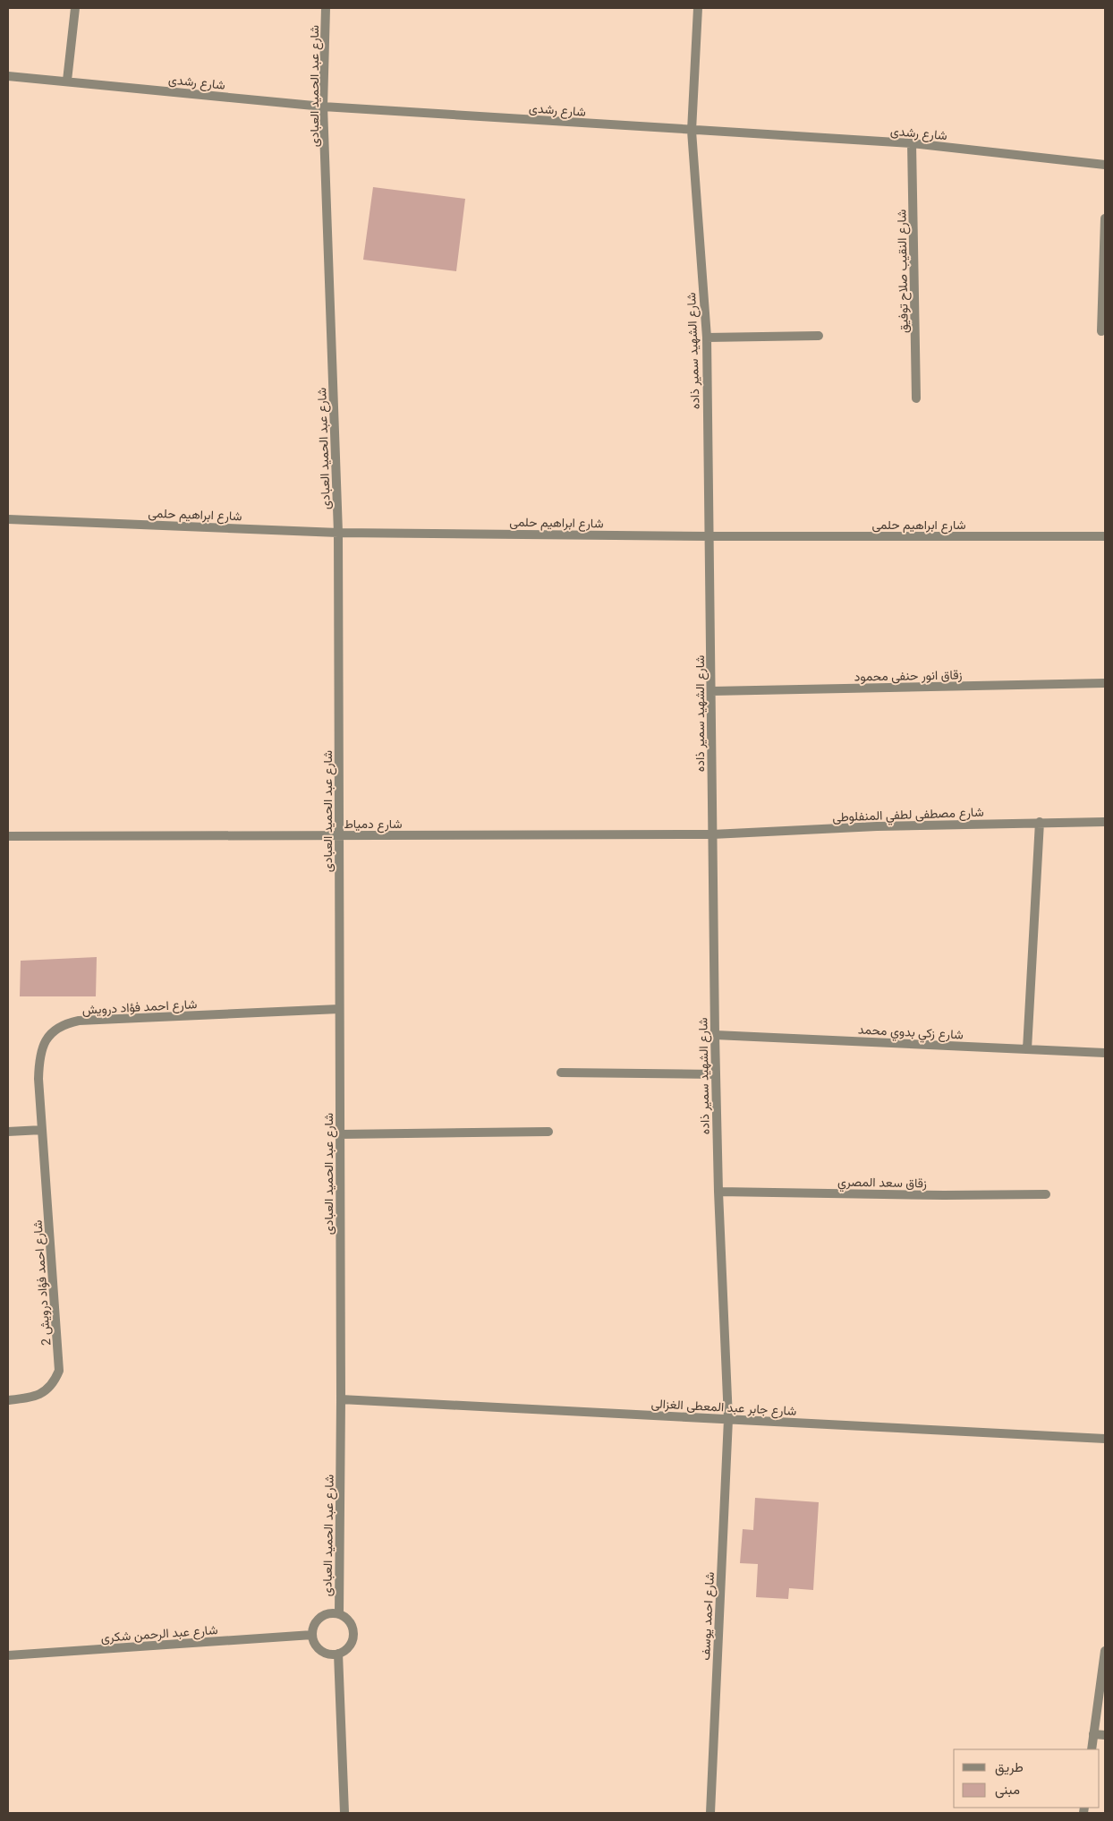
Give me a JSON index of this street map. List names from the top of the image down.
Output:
{
  "streets": {
    "street": [
      "شارع رشدى",
      "شارع عبد الحميد العبادى",
      "شارع النقيب صلاح توفيق",
      "شارع الشهيد سمير ذاده",
      "شارع ابراهيم حلمى",
      "زقاق انور حنفى محمود",
      "شارع مصطفى لطفي المنفلوطى",
      "شارع دمياط",
      "شارع احمد فؤاد درويش",
      "شارع زكي بدوي محمد",
      "زقاق سعد المصري",
      "شارع احمد فؤاد درويش 2",
      "شارع جابر عبد المعطى الغزالى",
      "شارع احمد يوسف",
      "شارع عبد الرحمن شكرى"
    ]
  },
  "crossings": [
    ["شارع رشدى", "شارع عبد الحميد العبادى"],
    ["شارع رشدى", "شارع النقيب صلاح توفيق"],
    ["شارع رشدى", "شارع الشهيد سمير ذاده"],
    ["شارع عبد الحميد العبادى", "شارع ابراهيم حلمى"],
    ["شارع عبد الحميد العبادى", "شارع دمياط"],
    ["شارع عبد الحميد العبادى", "شارع احمد فؤاد درويش"],
    ["شارع عبد الحميد العبادى", "شارع جابر عبد المعطى الغزالى"],
    ["شارع عبد الحميد العبادى", "شارع عبد الرحمن شكرى"],
    ["شارع الشهيد سمير ذاده", "شارع ابراهيم حلمى"],
    ["شارع الشهيد سمير ذاده", "زقاق انور حنفى محمود"],
    ["شارع الشهيد سمير ذاده", "شارع مصطفى لطفي المنفلوطى"],
    ["شارع الشهيد سمير ذاده", "شارع دمياط"],
    ["شارع الشهيد سمير ذاده", "شارع زكي بدوي محمد"],
    ["شارع الشهيد سمير ذاده", "زقاق سعد المصري"],
    ["شارع الشهيد سمير ذاده", "شارع جابر عبد المعطى الغزالى"],
    ["شارع الشهيد سمير ذاده", "شارع احمد يوسف"],
    ["شارع مصطفى لطفي المنفلوطى", "شارع دمياط"],
    ["شارع احمد فؤاد درويش", "شارع احمد فؤاد درويش 2"],
    ["شارع جابر عبد المعطى الغزالى", "شارع احمد يوسف"]
  ],
  "legend": ["طريق", "مبنى"]
}
